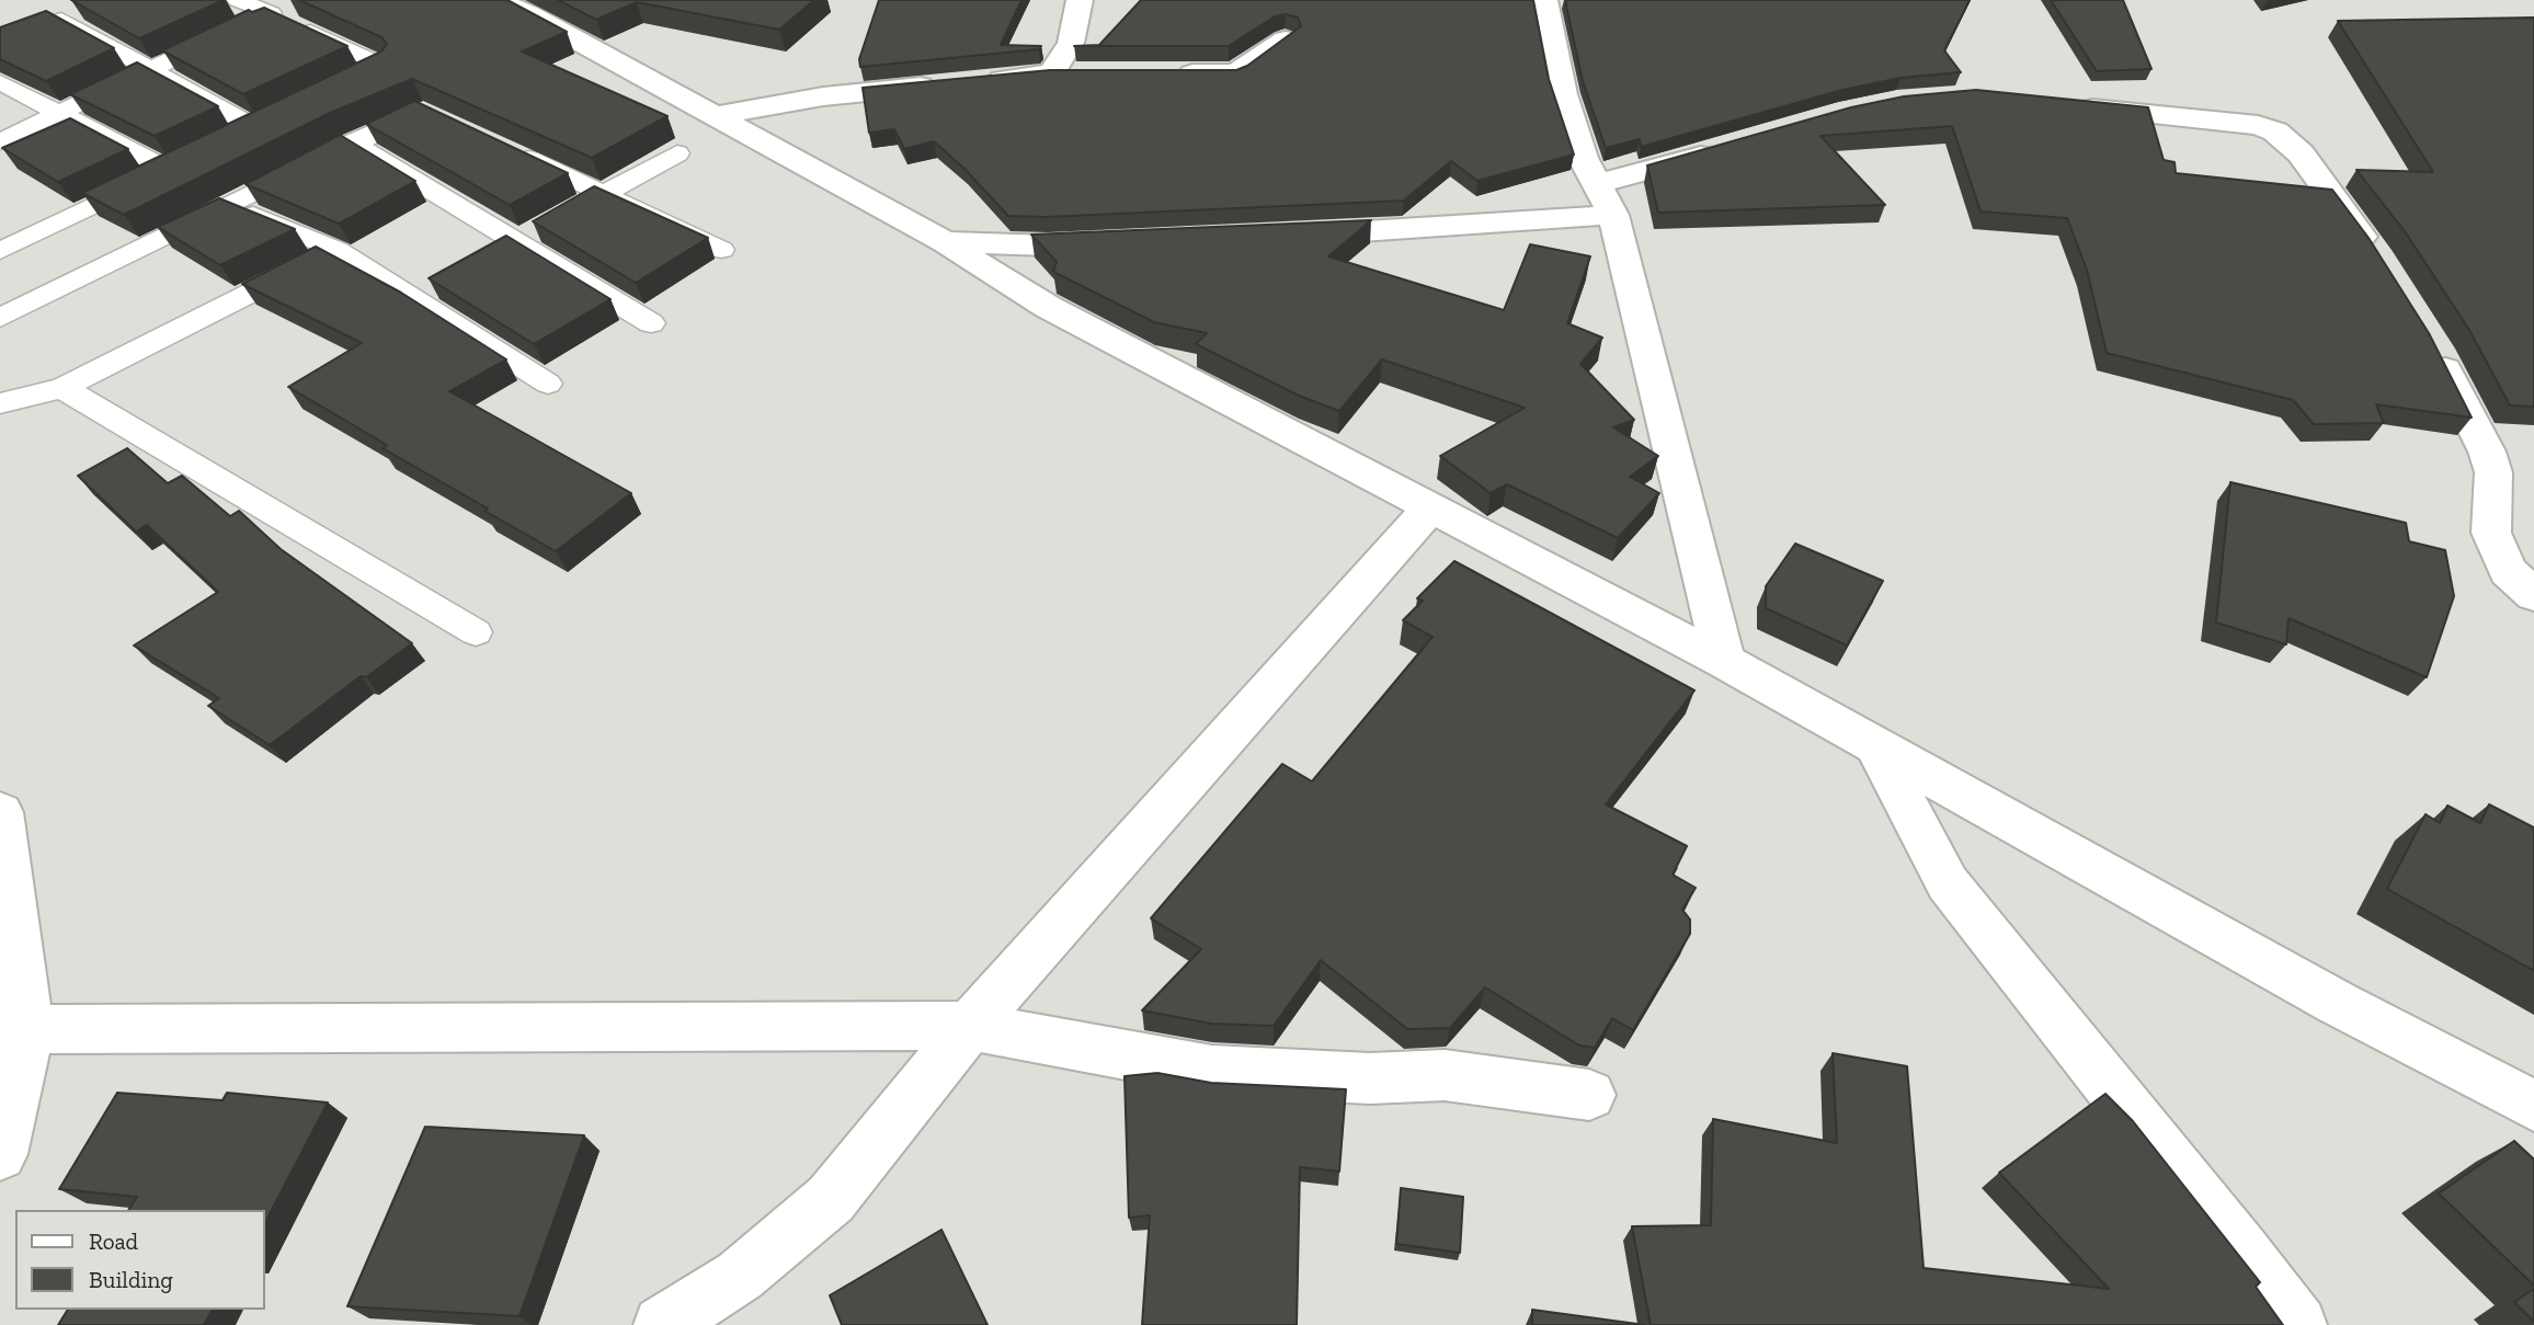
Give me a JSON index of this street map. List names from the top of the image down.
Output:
{
  "legend": ["Road", "Building"]
}
